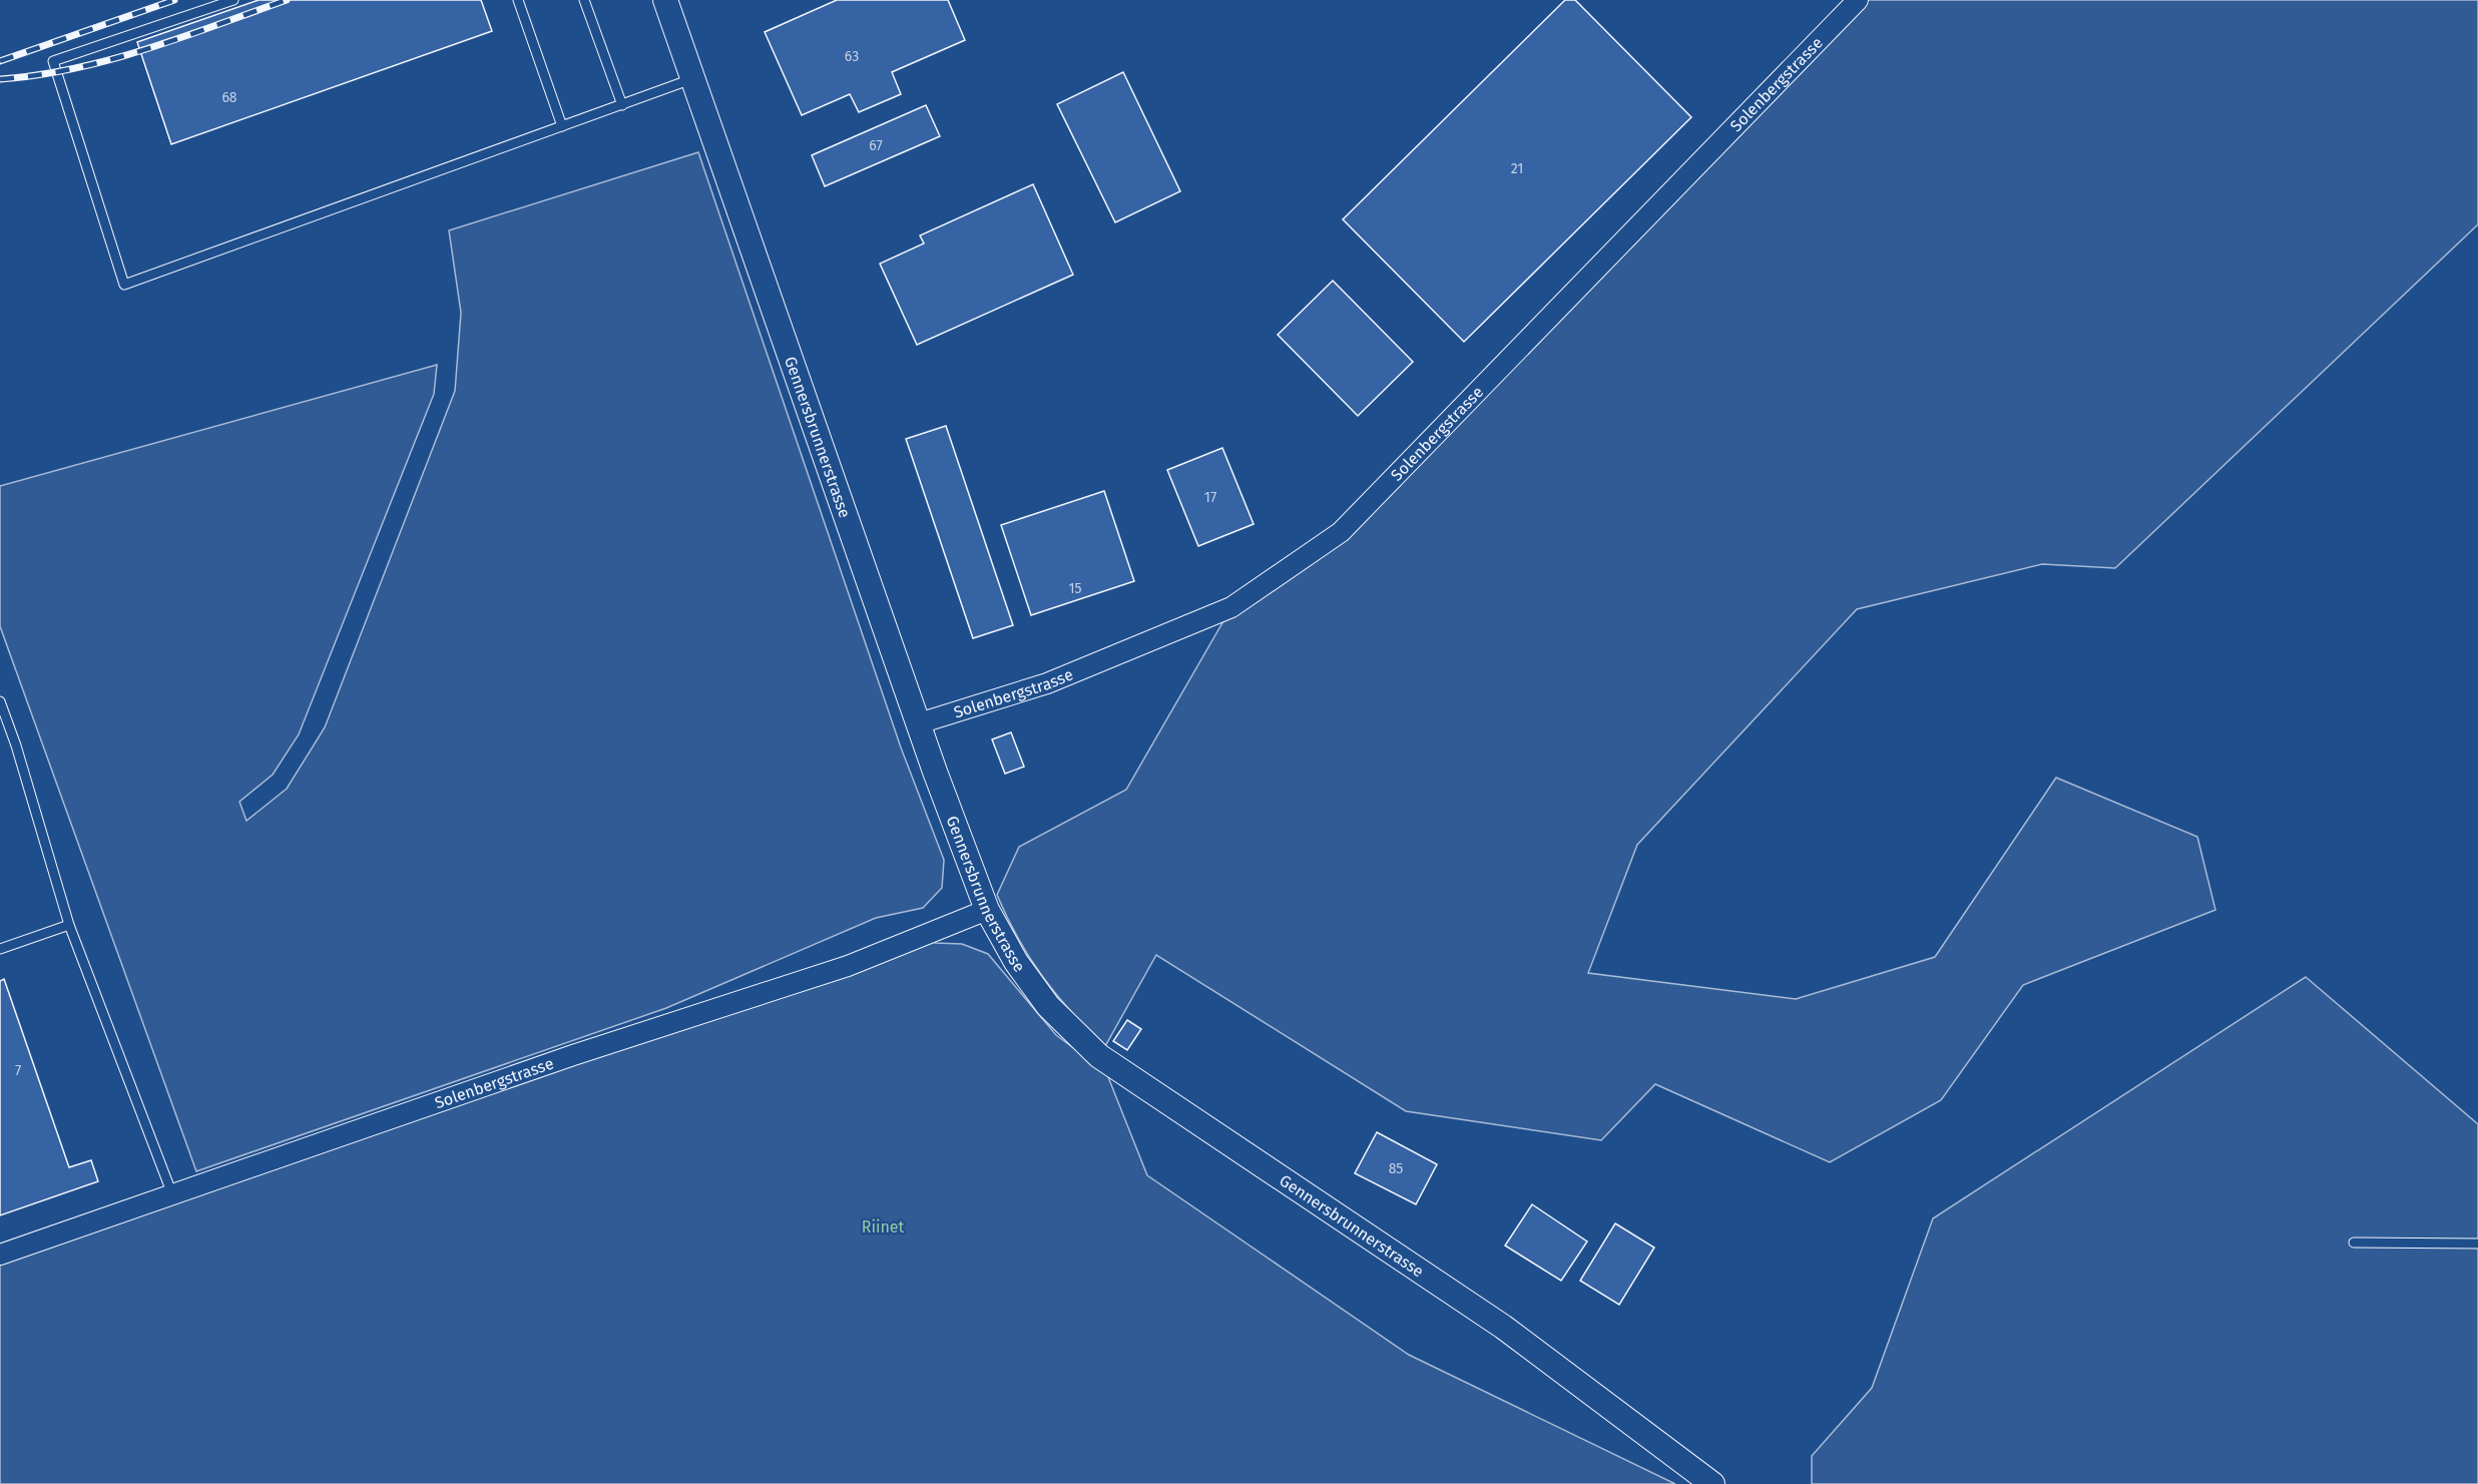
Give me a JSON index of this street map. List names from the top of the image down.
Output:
{
  "streets": {
    "street": ["Solenbergstrasse", "Gennersbrunnerstrasse"]
  },
  "crossings": [
    ["Solenbergstrasse", "Gennersbrunnerstrasse"]
  ],
  "parks": ["Riinet"],
  "house_numbers": [
    "63",
    "68",
    "67",
    "21",
    "17",
    "15",
    "7",
    "85"
  ]
}
